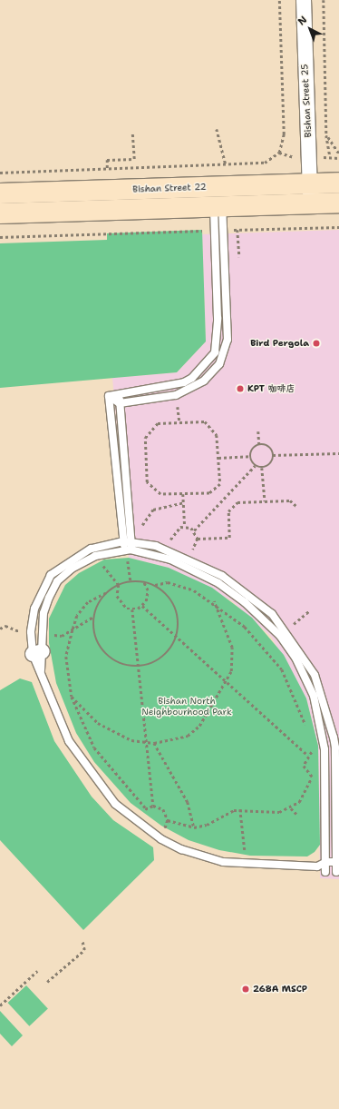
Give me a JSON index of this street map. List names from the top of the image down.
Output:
{
  "streets": {
    "main road": ["Bishan Street 22"],
    "street": ["Bishan Street 25"]
  },
  "crossings": [
    ["Bishan Street 25", "Bishan Street 22"]
  ],
  "parks": ["Bishan North Neighbourhood Park"],
  "places": ["Bird Pergola", "KPT 咖啡店", "268A MSCP"],
  "north": "top left"
}
